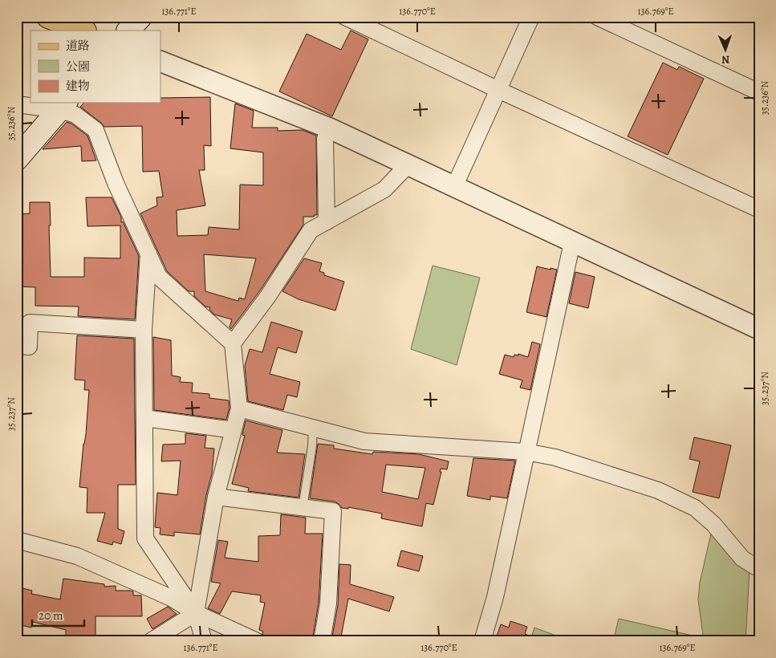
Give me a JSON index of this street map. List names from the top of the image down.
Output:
{
  "legend": ["道路", "公園", "建物"],
  "scale_bar": "20 m",
  "north": "bottom",
  "coordinates": [
    "136.771°E",
    "136.770°E",
    "136.769°E",
    "35.236°N",
    "35.237°N"
  ]
}
